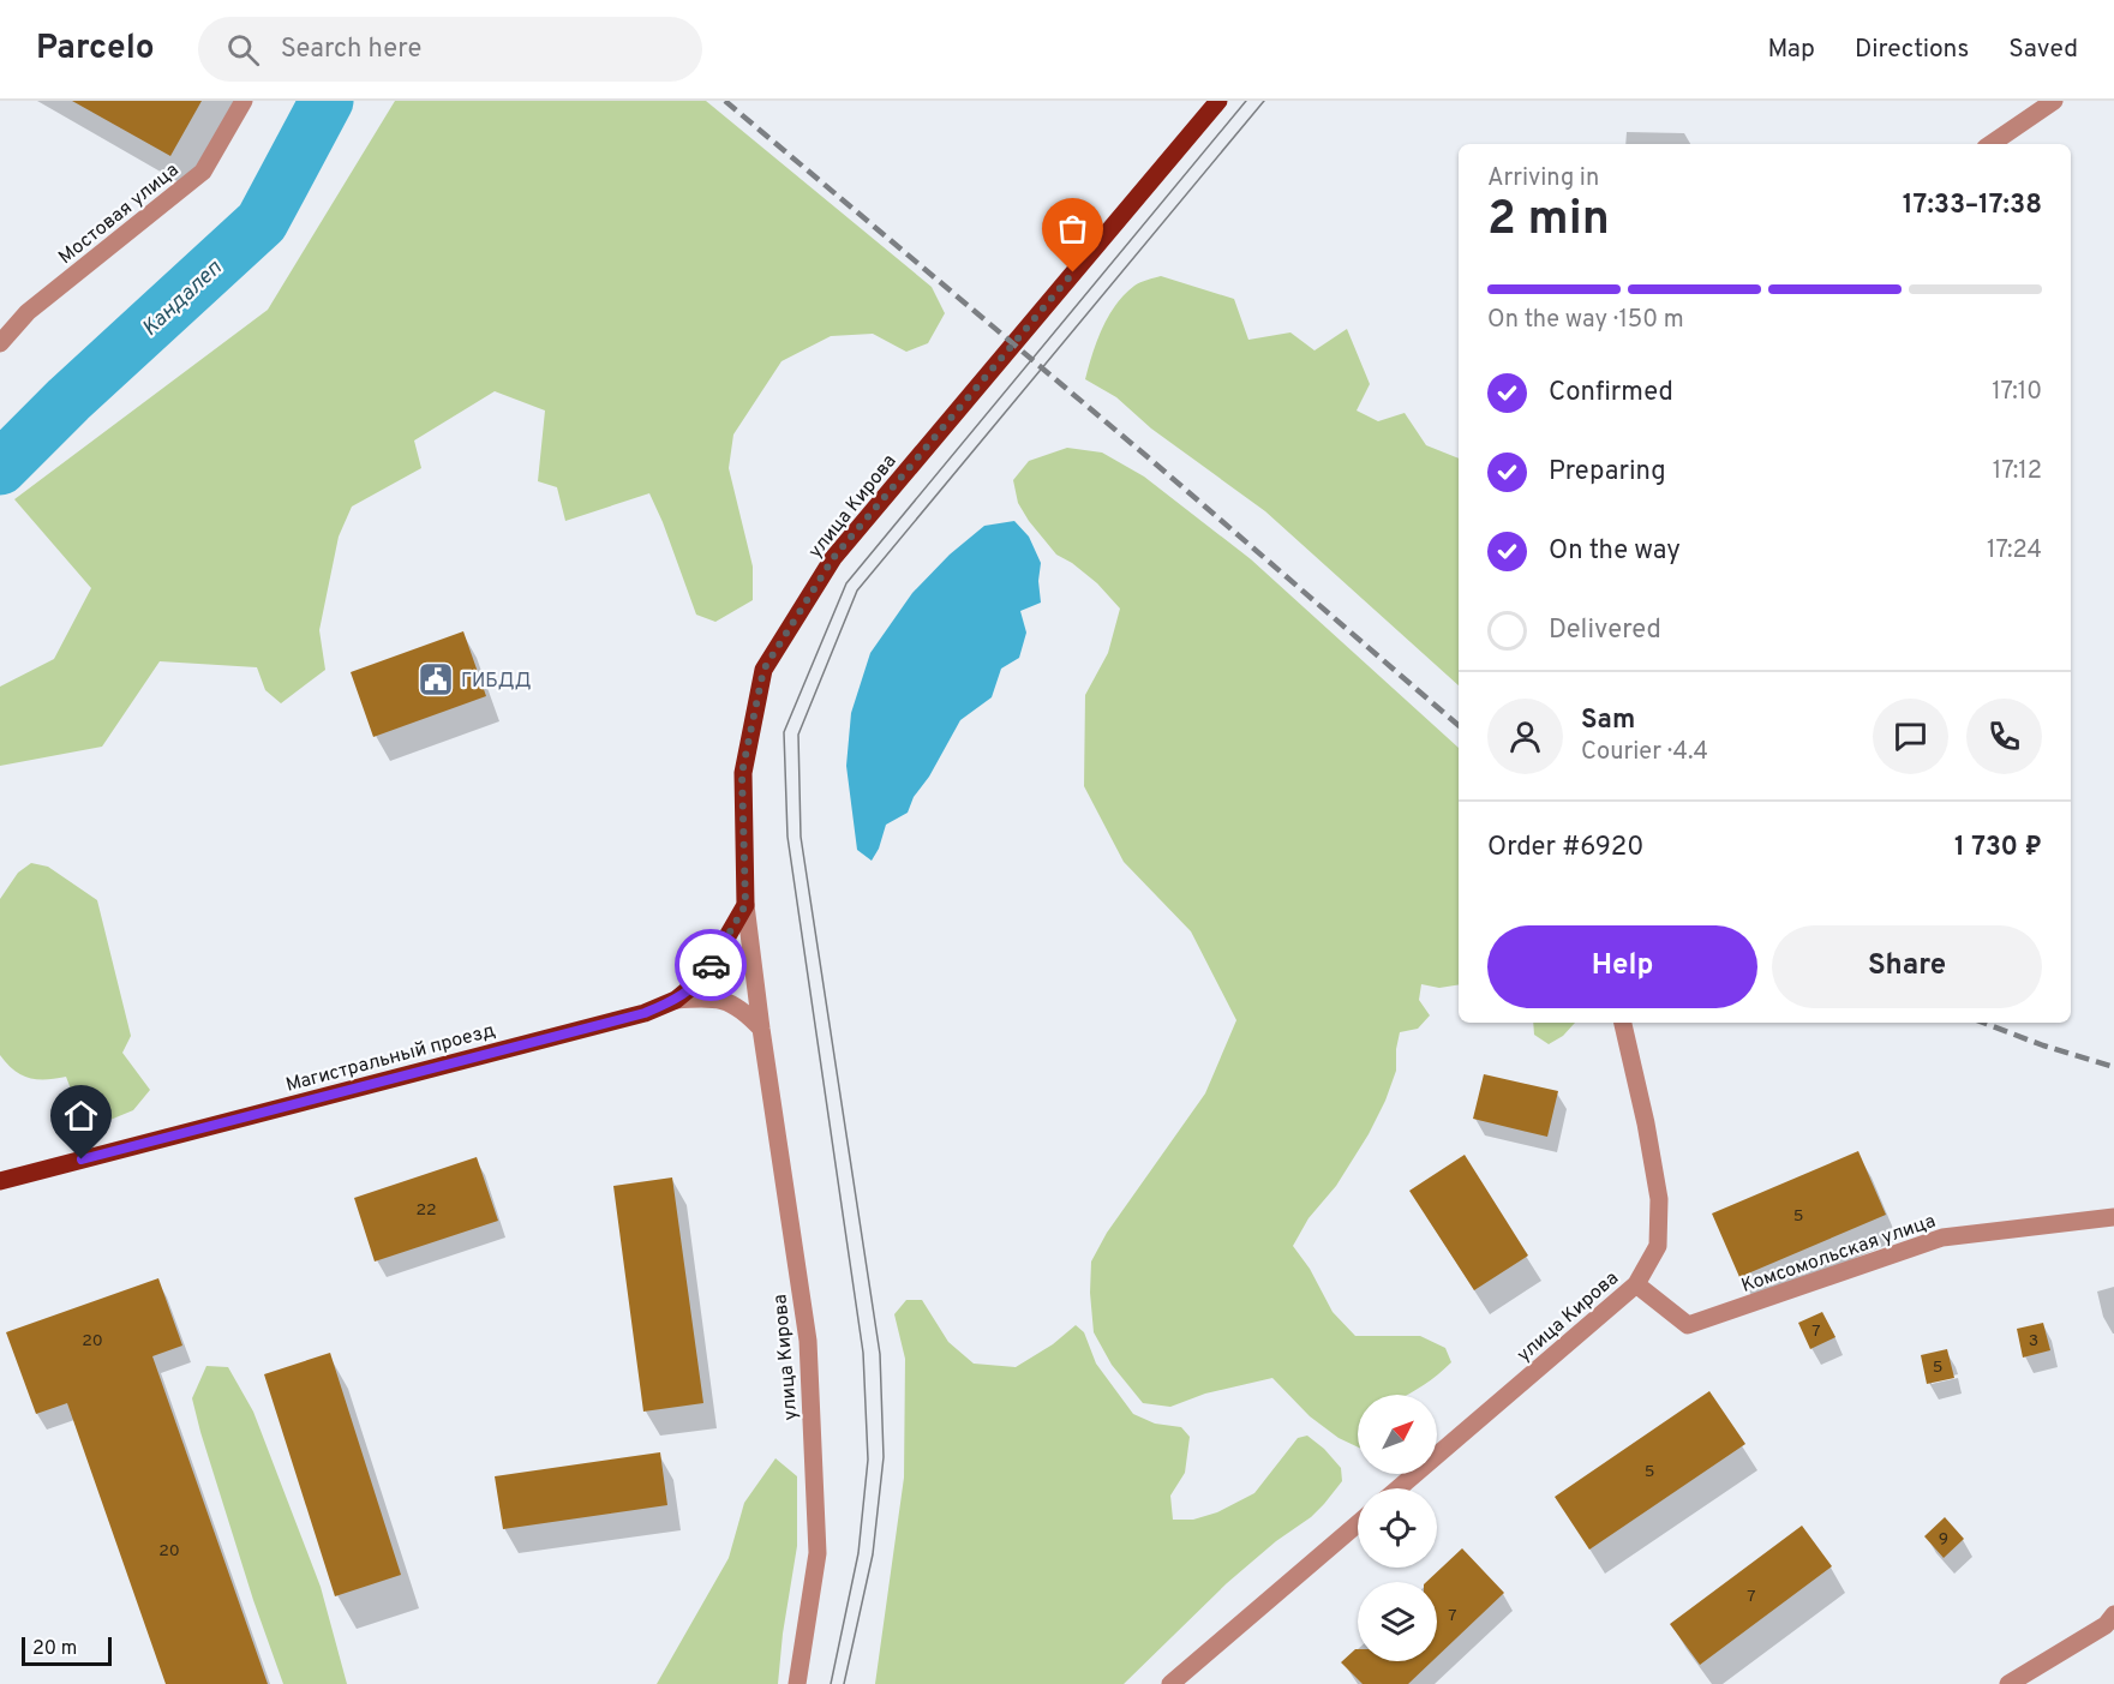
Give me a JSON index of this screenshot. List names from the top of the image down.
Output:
{
  "streets": {
    "main road": ["улица Кирова", "Магистральный проезд"],
    "street": ["Мостовая улица", "Комсомольская улица"]
  },
  "crossings": [
    ["улица Кирова", "Магистральный проезд"],
    ["улица Кирова", "Комсомольская улица"]
  ],
  "water": ["Кандалеп"],
  "places": {
    "public building": ["ГИБДД"]
  },
  "house_numbers": [
    "22",
    "5",
    "7",
    "20",
    "3",
    "5",
    "5",
    "9",
    "20",
    "7",
    "7"
  ],
  "scale_bar": "20 m",
  "north": "top right",
  "page": {
    "header": "Parcelo",
    "search": "Search here",
    "nav": ["Map", "Directions", "Saved"],
    "heading": ["2 min", "Arriving in", "17:33–17:38"],
    "panel": [
      "Sam",
      "Courier · 4.4",
      "Order #6920",
      "1 730 ₽"
    ],
    "bar": "On the way · 150 m",
    "list": [
      ["Confirmed", "17:10"],
      ["Preparing", "17:12"],
      ["On the way", "17:24"],
      "Delivered"
    ],
    "buttons": ["Help", "Share"],
    "scale": "20 m"
  }
}
